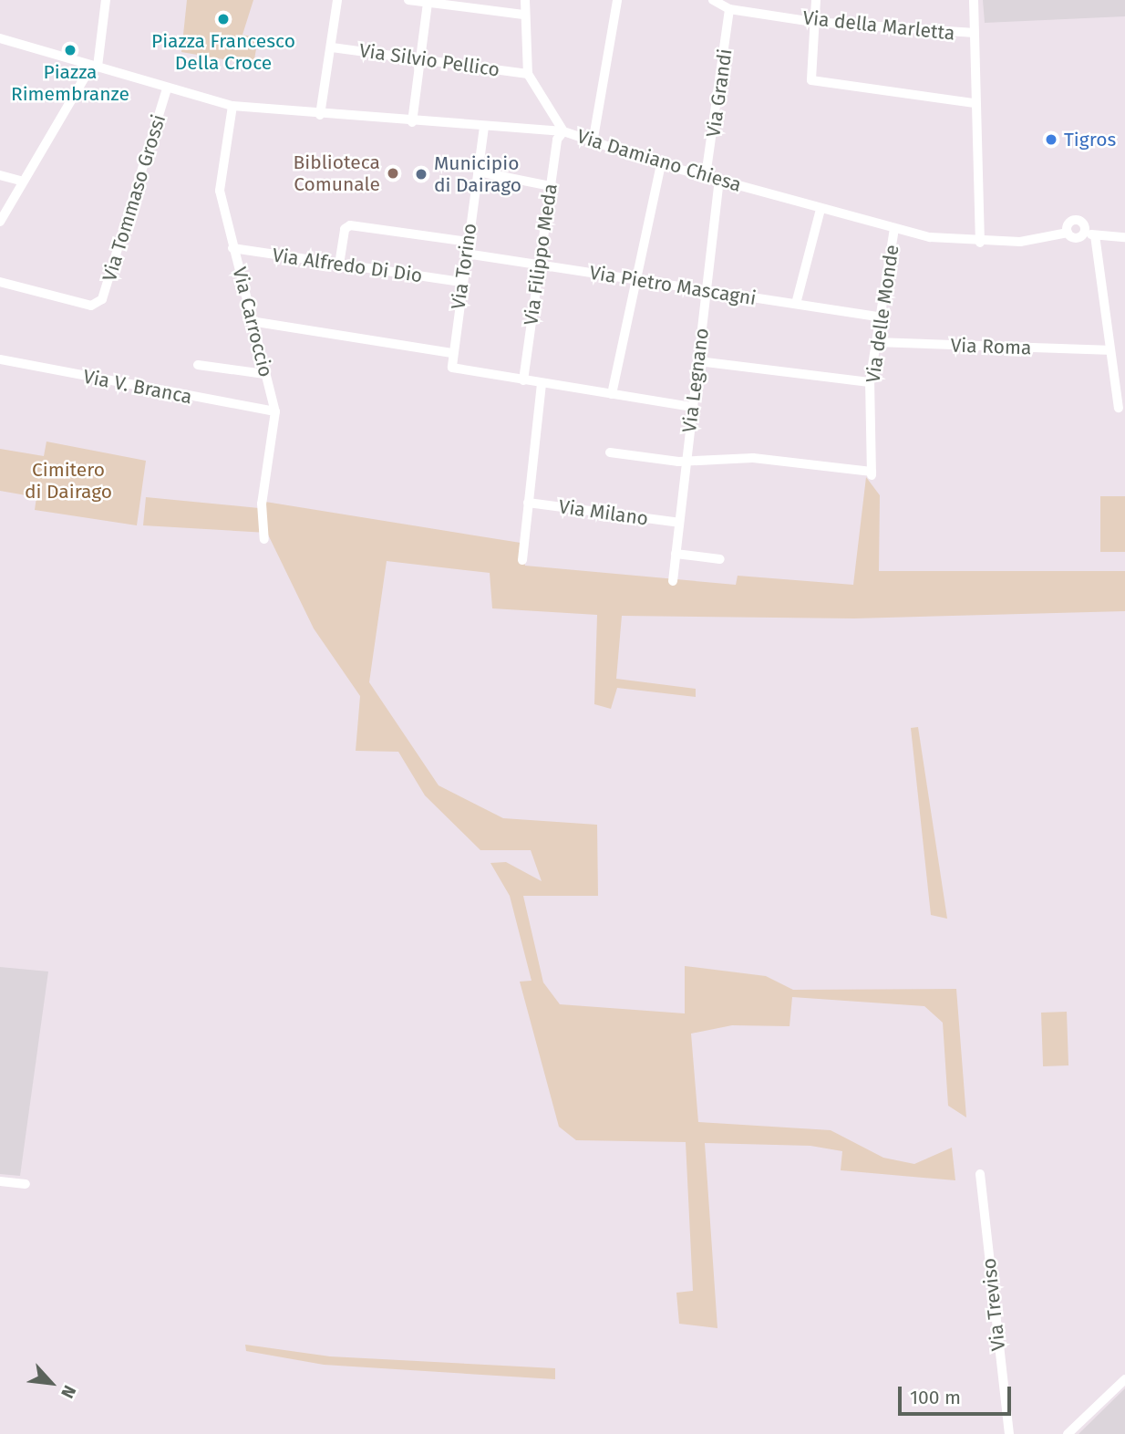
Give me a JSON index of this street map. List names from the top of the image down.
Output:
{
  "streets": {
    "street": [
      "Via della Marletta",
      "Via Silvio Pellico",
      "Via Grandi",
      "Via Damiano Chiesa",
      "Via Tommaso Grossi",
      "Via Filippo Meda",
      "Via Alfredo Di Dio",
      "Via Torino",
      "Via Pietro Mascagni",
      "Via delle Monde",
      "Via Carroccio",
      "Via Roma",
      "Via Legnano",
      "Via V. Branca",
      "Via Milano",
      "Via Treviso"
    ]
  },
  "crossings": [
    ["Via della Marletta", "Via Grandi"],
    ["Via Grandi", "Via Damiano Chiesa"],
    ["Via Damiano Chiesa", "Via Tommaso Grossi"],
    ["Via Damiano Chiesa", "Via Filippo Meda"],
    ["Via Damiano Chiesa", "Via Torino"],
    ["Via Damiano Chiesa", "Via delle Monde"],
    ["Via Damiano Chiesa", "Via Carroccio"],
    ["Via Damiano Chiesa", "Via Legnano"],
    ["Via Filippo Meda", "Via Torino"],
    ["Via Filippo Meda", "Via Pietro Mascagni"],
    ["Via Alfredo Di Dio", "Via Torino"],
    ["Via Alfredo Di Dio", "Via Carroccio"],
    ["Via Torino", "Via Pietro Mascagni"],
    ["Via Pietro Mascagni", "Via delle Monde"],
    ["Via Pietro Mascagni", "Via Legnano"],
    ["Via delle Monde", "Via Roma"],
    ["Via delle Monde", "Via Legnano"],
    ["Via Carroccio", "Via V. Branca"],
    ["Via Legnano", "Via Milano"]
  ],
  "parks": ["Cimitero di Dairago"],
  "places": [
    "Piazza Francesco Della Croce",
    "Piazza Rimembranze",
    "Tigros",
    "Biblioteca Comunale",
    "Municipio di Dairago"
  ],
  "scale_bar": "100 m",
  "north": "bottom right"
}
